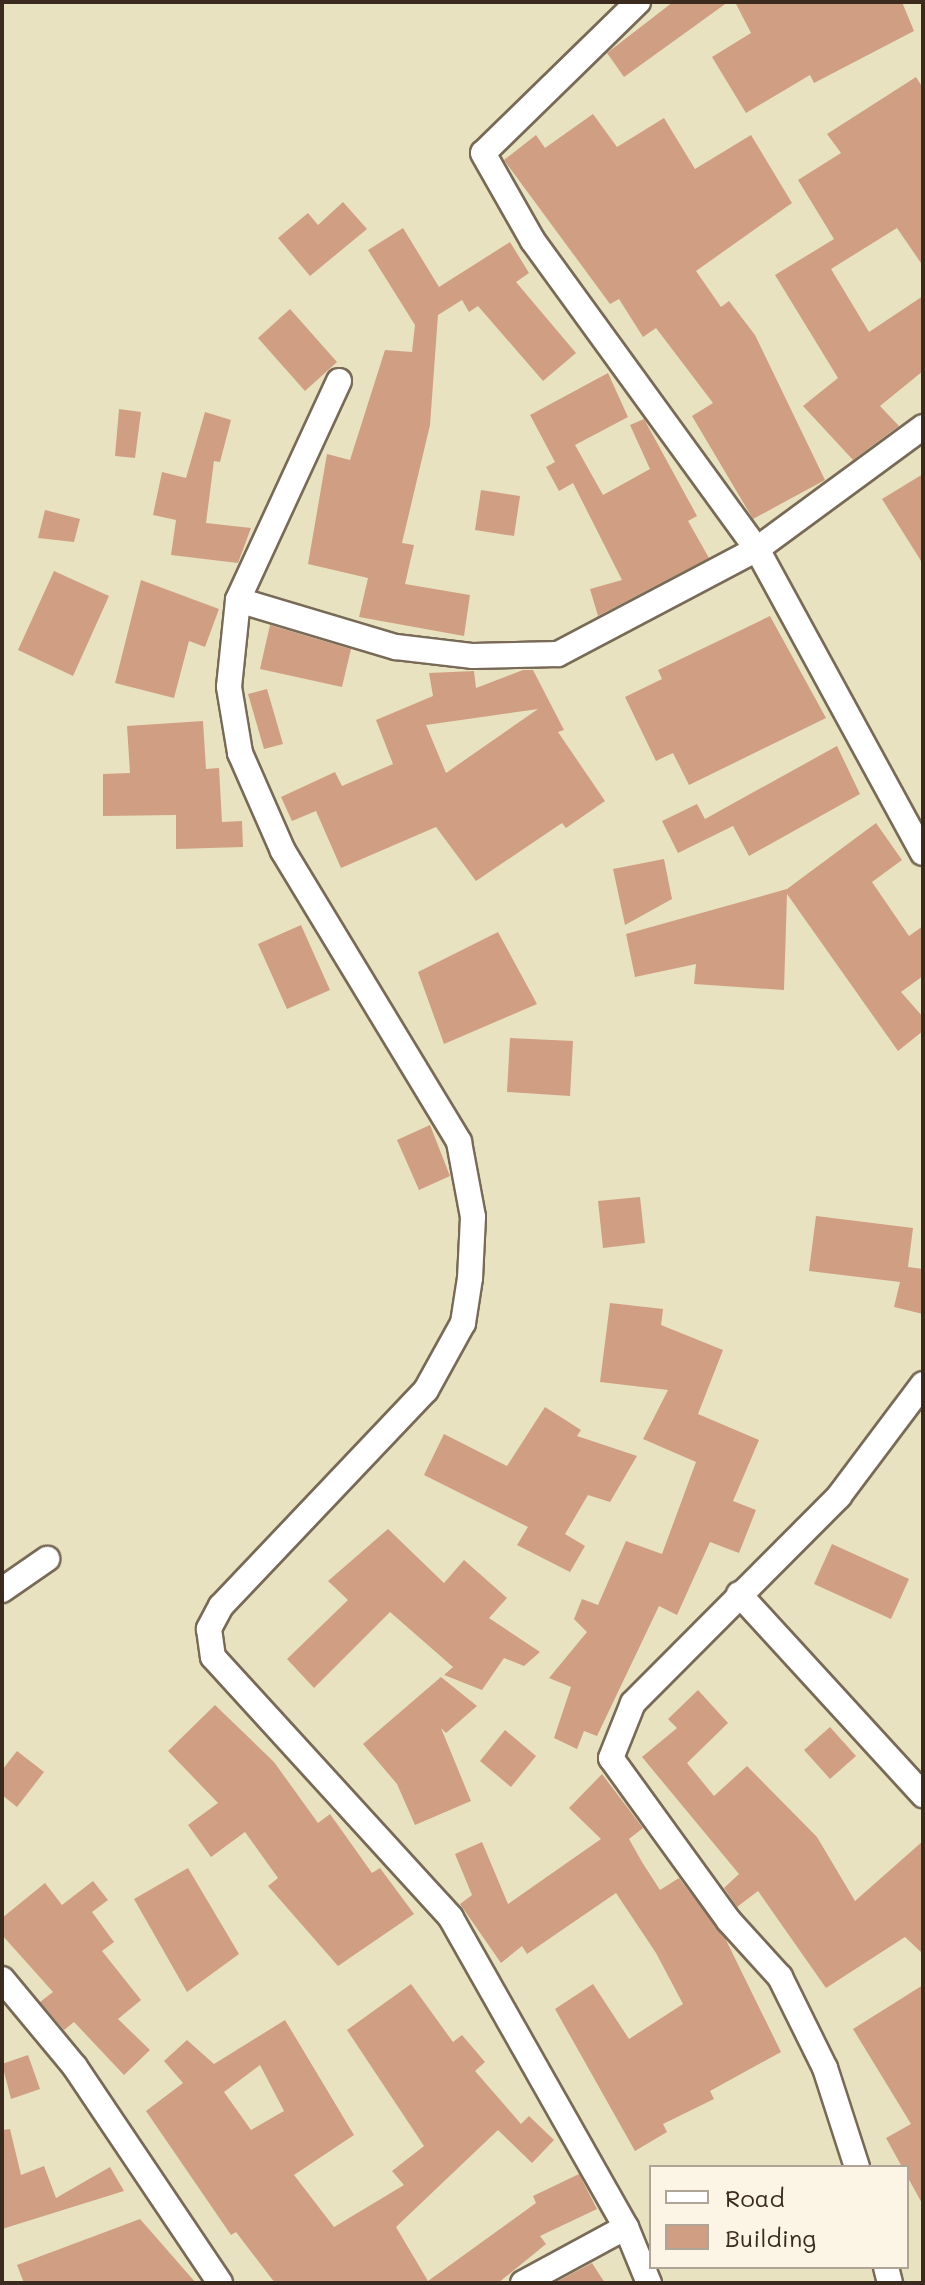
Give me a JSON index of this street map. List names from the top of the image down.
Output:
{
  "legend": ["Road", "Building"]
}
